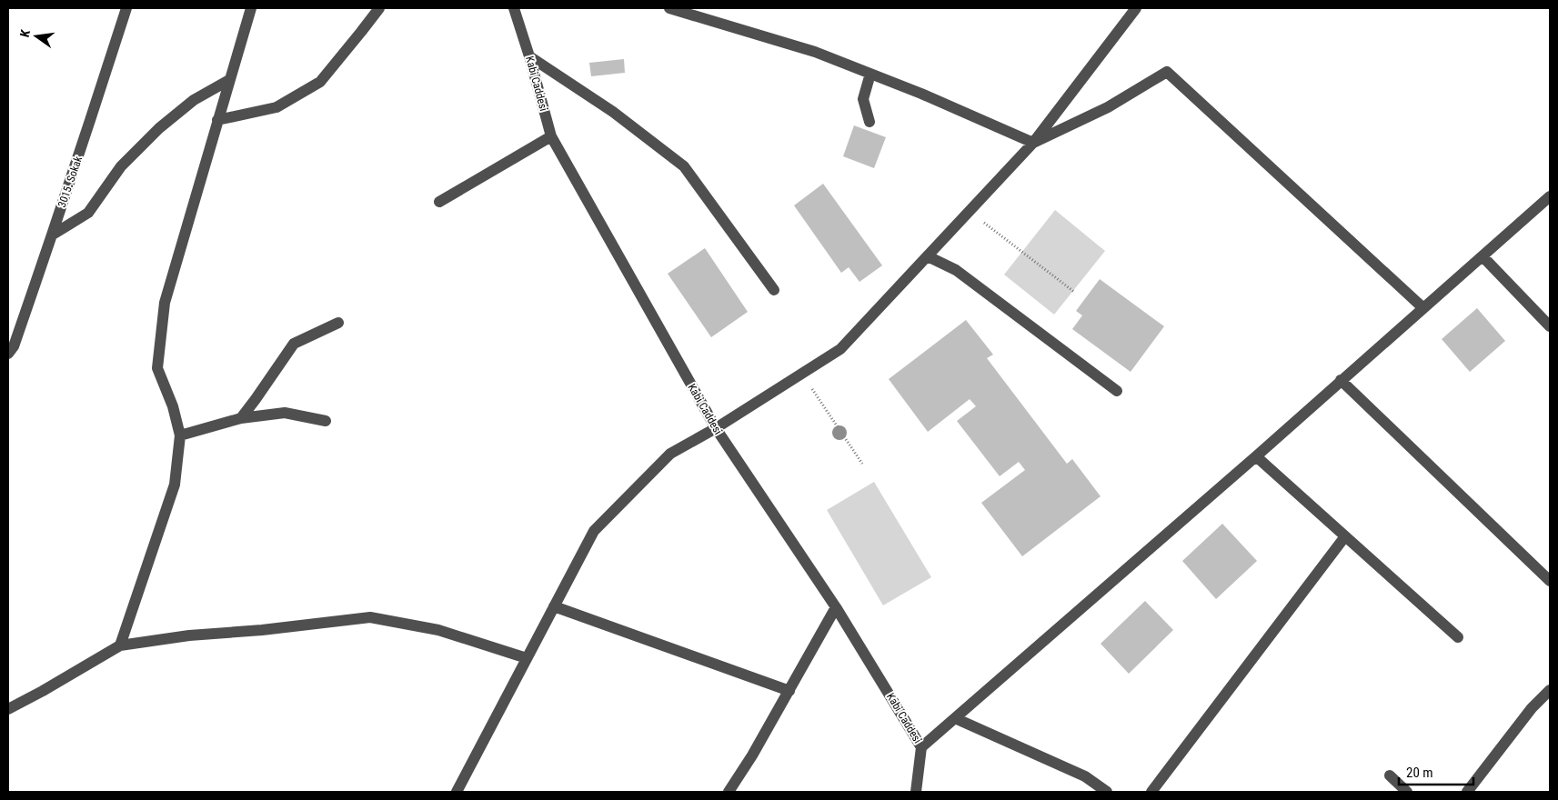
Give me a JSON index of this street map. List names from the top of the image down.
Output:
{
  "streets": {
    "street": ["Kabi Caddesi", "3015. Sokak"]
  },
  "scale_bar": "20 m",
  "north": "left"
}
